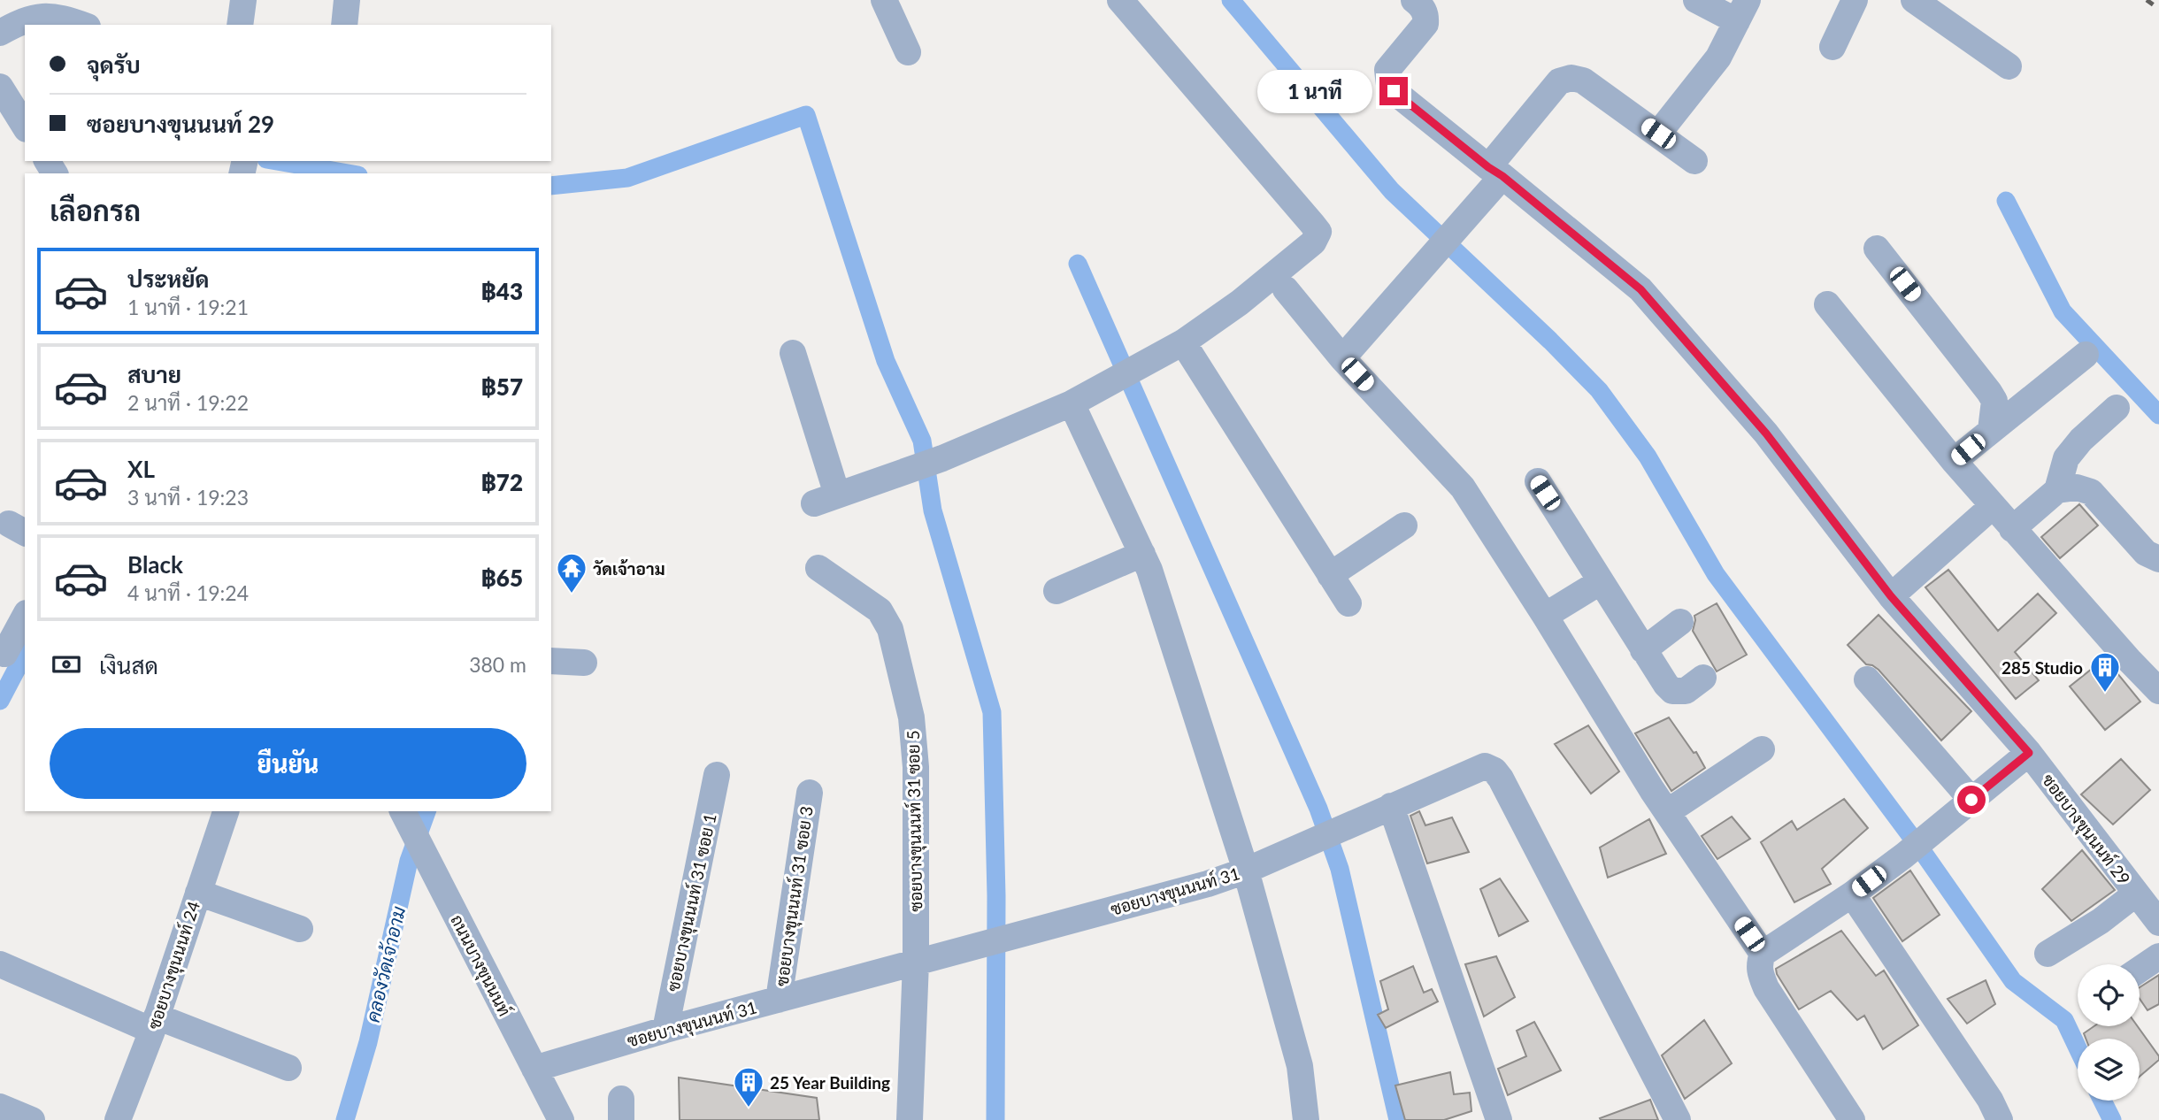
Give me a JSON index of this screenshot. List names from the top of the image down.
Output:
{
  "streets": {
    "street": [
      "ซอยบางขุนนนท์ 31 ซอย 5",
      "ซอยบางขุนนนท์ 29",
      "ซอยบางขุนนนท์ 31",
      "ซอยบางขุนนนท์ 31 ซอย 3",
      "ซอยบางขุนนนท์ 31 ซอย 1",
      "ซอยบางขุนนนท์ 24",
      "ถนนบางขุนนนท์"
    ]
  },
  "crossings": [
    ["ซอยบางขุนนนท์ 31 ซอย 5", "ซอยบางขุนนนท์ 31"],
    ["ซอยบางขุนนนท์ 31", "ซอยบางขุนนนท์ 31 ซอย 3"],
    ["ซอยบางขุนนนท์ 31", "ซอยบางขุนนนท์ 31 ซอย 1"],
    ["ซอยบางขุนนนท์ 31", "ถนนบางขุนนนท์"]
  ],
  "water": ["คลองวัดเจ้าอาม"],
  "places": {
    "temple": ["วัดเจ้าอาม"],
    "building": ["285 Studio", "25 Year Building"]
  },
  "page": {
    "banner": ["จุดรับ", "ซอยบางขุนนนท์ 29"],
    "bubble": "1 นาที",
    "heading": "เลือกรถ",
    "list": [
      {
        "name": "ประหยัด",
        "note": "1 นาที · 19:21",
        "value": "฿43"
      },
      {
        "name": "สบาย",
        "note": "2 นาที · 19:22",
        "value": "฿57"
      },
      {
        "name": "XL",
        "note": "3 นาที · 19:23",
        "value": "฿72"
      },
      {
        "name": "Black",
        "note": "4 นาที · 19:24",
        "value": "฿65"
      }
    ],
    "pay": ["เงินสด", "380 m"],
    "buttons": "ยืนยัน"
  }
}
